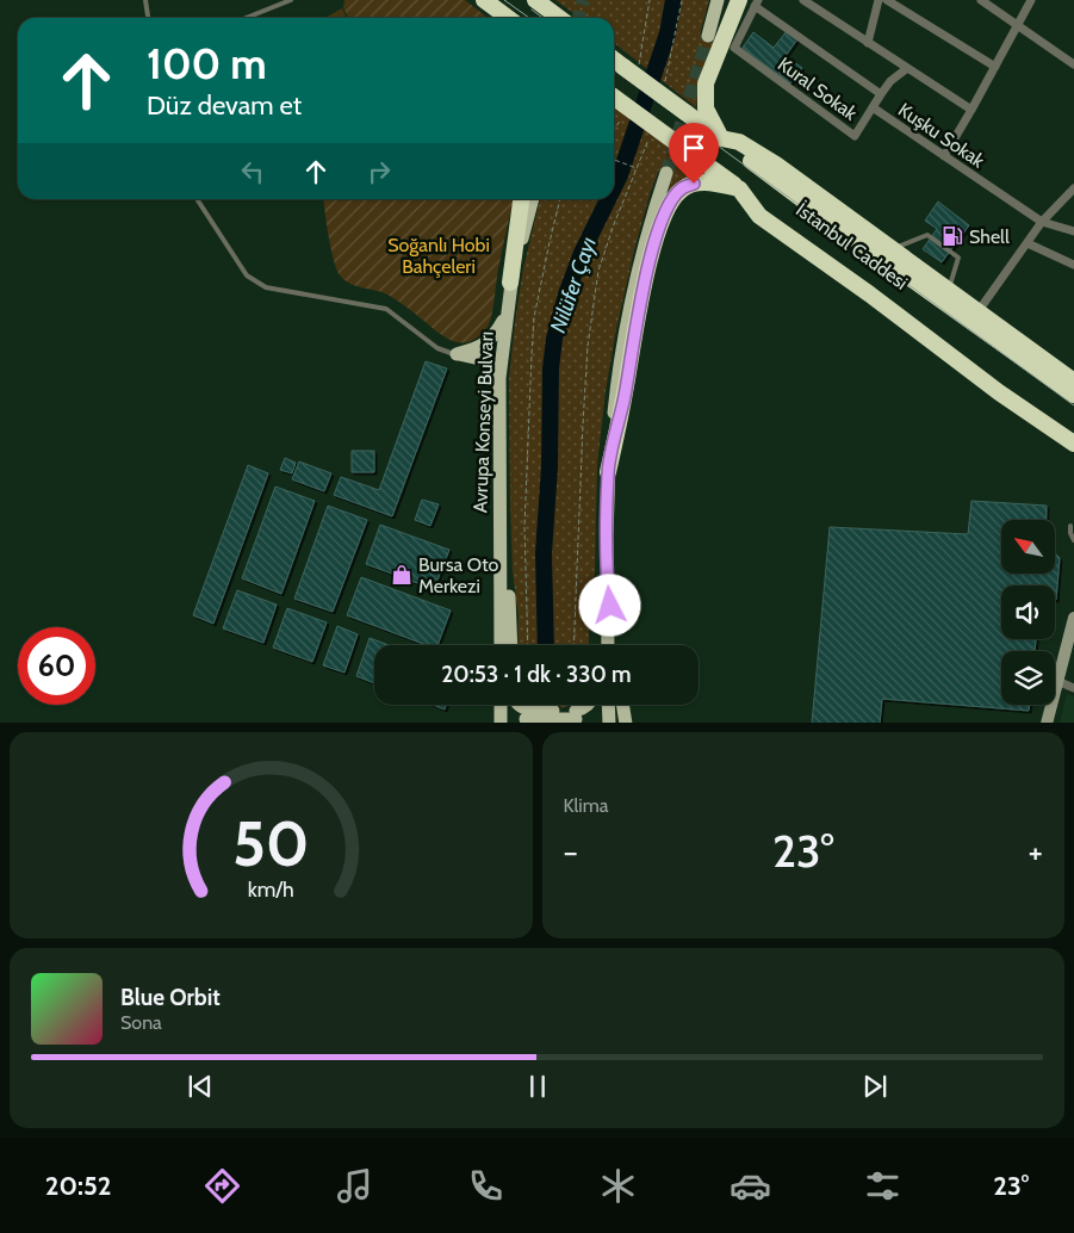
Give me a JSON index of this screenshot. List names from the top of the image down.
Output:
{
  "streets": {
    "highway": ["İstanbul Caddesi"],
    "main road": ["Avrupa Konseyi Bulvarı"],
    "street": ["Kural Sokak", "Kuşku Sokak"]
  },
  "crossings": [
    ["Kural Sokak", "Kuşku Sokak"]
  ],
  "water": ["Nilüfer Çayı"],
  "parks": ["Soğanlı Hobi Bahçeleri"],
  "places": {
    "fuel station": ["Shell"],
    "shop": ["Bursa Oto Merkezi"]
  },
  "north": "top left",
  "page": {
    "turn": ["100 m", "Düz devam et"],
    "limit": "60",
    "trip": "20:53 · 1 dk · 330 m",
    "tile": "Klima",
    "heat": ["−", "23°", "+"],
    "song": ["Blue Orbit", "Sona"],
    "tabs": ["20:52", "23°"],
    "gauge": ["50", "km/h"]
  }
}
